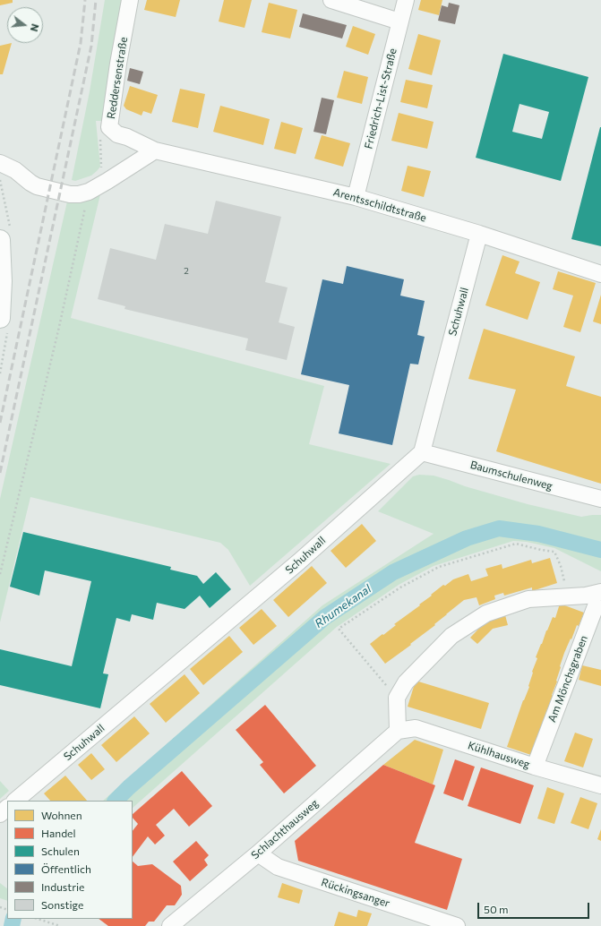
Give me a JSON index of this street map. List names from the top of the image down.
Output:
{
  "streets": {
    "street": [
      "Reddersenstraße",
      "Friedrich-List-Straße",
      "Arentsschildtstraße",
      "Schuhwall",
      "Baumschulenweg",
      "Am Mönchsgraben",
      "Kühlhausweg",
      "Schlachthausweg",
      "Rückingsanger"
    ]
  },
  "crossings": [
    ["Reddersenstraße", "Arentsschildtstraße"],
    ["Friedrich-List-Straße", "Arentsschildtstraße"],
    ["Arentsschildtstraße", "Schuhwall"],
    ["Schuhwall", "Baumschulenweg"],
    ["Am Mönchsgraben", "Kühlhausweg"],
    ["Kühlhausweg", "Schlachthausweg"],
    ["Schlachthausweg", "Rückingsanger"]
  ],
  "water": ["Rhumekanal"],
  "house_numbers": ["2"],
  "legend": [
    "Wohnen",
    "Handel",
    "Schulen",
    "Öffentlich",
    "Industrie",
    "Sonstige"
  ],
  "scale_bar": "50 m",
  "north": "right"
}
